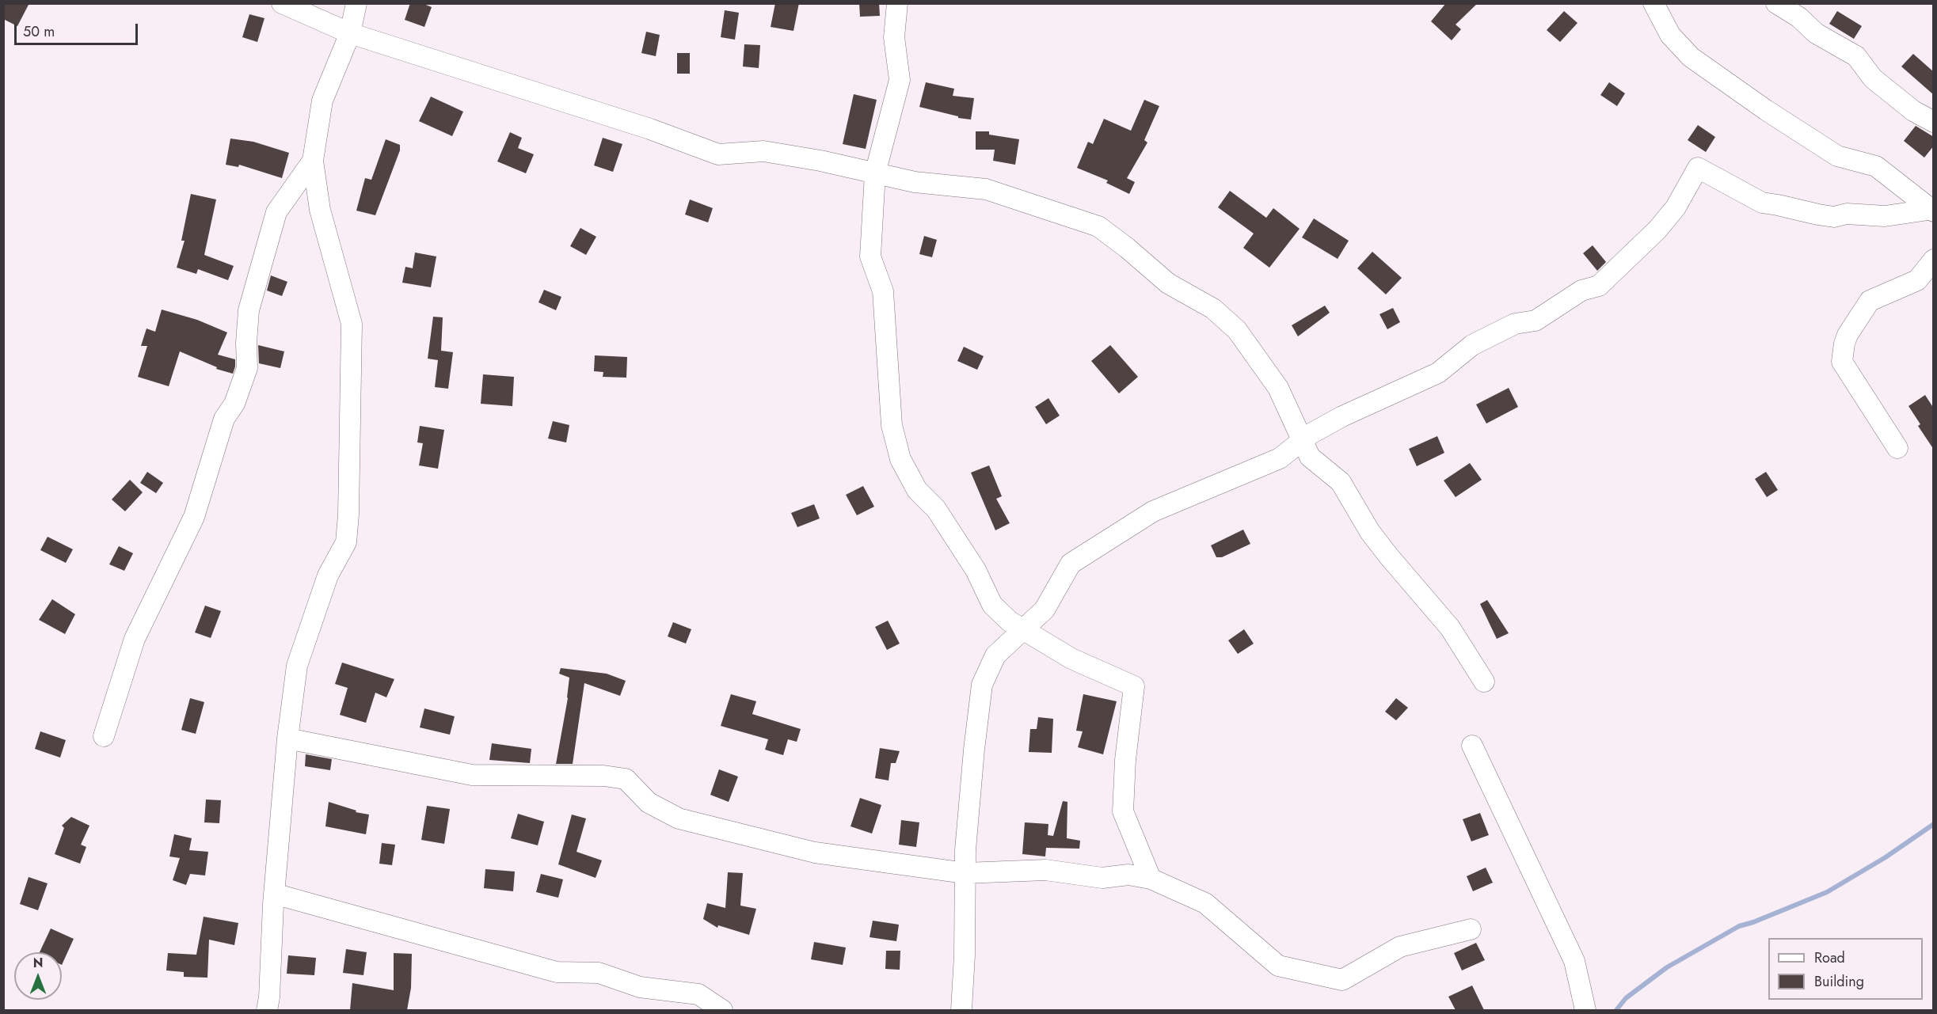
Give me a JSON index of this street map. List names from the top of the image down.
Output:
{
  "legend": ["Road", "Building"],
  "scale_bar": "50 m",
  "north": "top"
}
